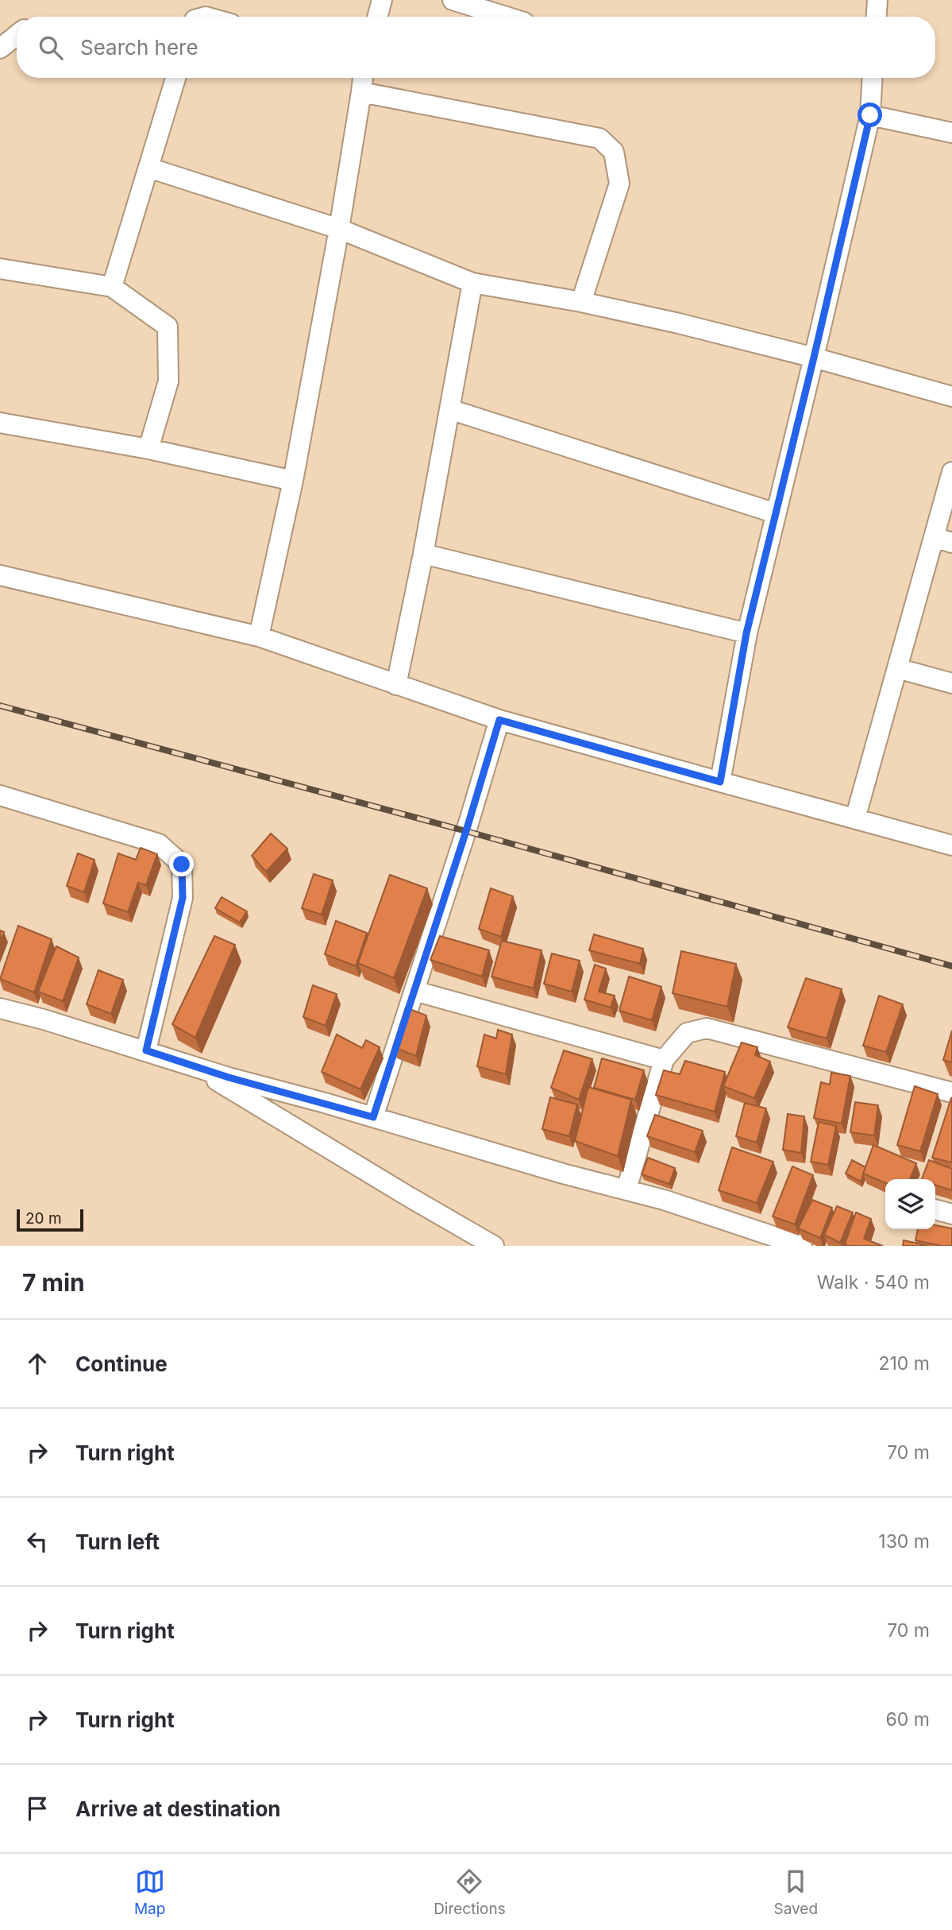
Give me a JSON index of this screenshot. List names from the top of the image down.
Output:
{
  "scale_bar": "20 m",
  "page": {
    "search": "Search here",
    "scale": "20 m",
    "heading": ["7 min", "Walk · 540 m"],
    "list": [
      ["Continue", "210 m"],
      ["Turn right", "70 m"],
      ["Turn left", "130 m"],
      ["Turn right", "70 m"],
      ["Turn right", "60 m"],
      "Arrive at destination"
    ],
    "nav": ["Map", "Directions", "Saved"]
  }
}
